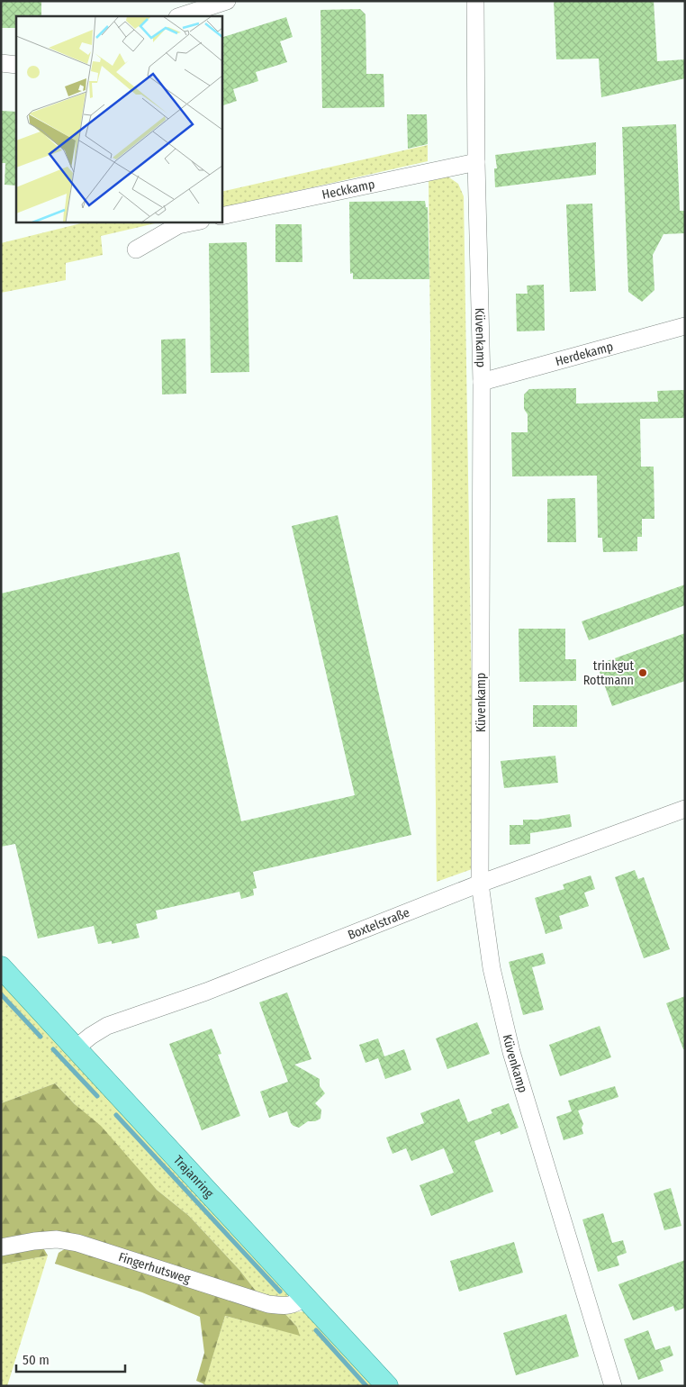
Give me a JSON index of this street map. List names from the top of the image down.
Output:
{
  "streets": {
    "main road": ["Trajanring"],
    "street": [
      "Heckkamp",
      "Küvenkamp",
      "Herdekamp",
      "Boxtelstraße",
      "Fingerhutsweg"
    ]
  },
  "crossings": [
    ["Heckkamp", "Küvenkamp"],
    ["Küvenkamp", "Herdekamp"],
    ["Küvenkamp", "Boxtelstraße"],
    ["Boxtelstraße", "Trajanring"],
    ["Trajanring", "Fingerhutsweg"]
  ],
  "places": ["trinkgut Rottmann"],
  "scale_bar": "50 m"
}
